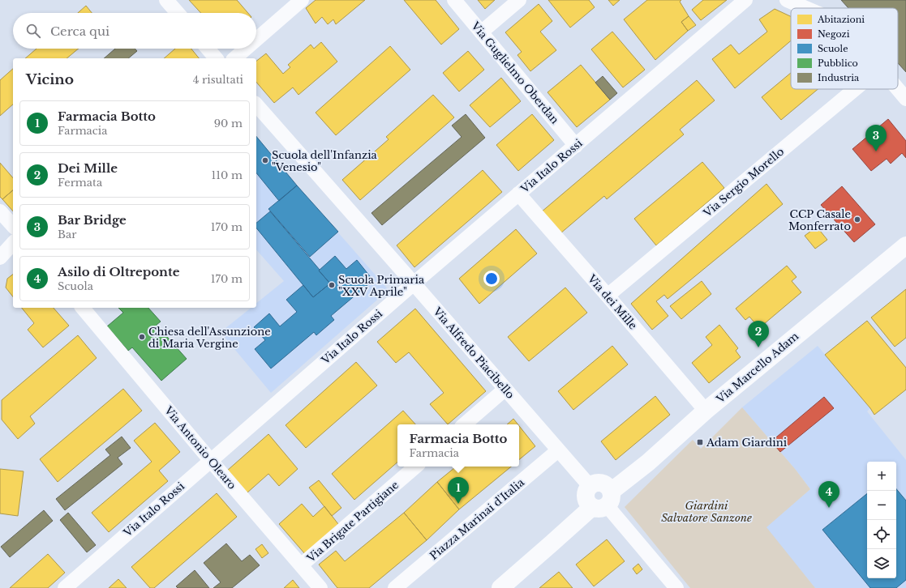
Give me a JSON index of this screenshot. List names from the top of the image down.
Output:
{
  "streets": {
    "main road": ["Via Marcello Adam"],
    "street": [
      "Via Guglielmo Oberdan",
      "Via Italo Rossi",
      "Via Sergio Morello",
      "Via dei Mille",
      "Via Alfredo Piacibello",
      "Via Antonio Olearo",
      "Piazza Marinai d'Italia",
      "Via Brigate Partigiane"
    ]
  },
  "crossings": [
    ["Via Guglielmo Oberdan", "Via Italo Rossi"],
    ["Via Italo Rossi", "Via dei Mille"],
    ["Via Italo Rossi", "Via Alfredo Piacibello"],
    ["Via Italo Rossi", "Via Antonio Olearo"],
    ["Via Sergio Morello", "Via dei Mille"],
    ["Via dei Mille", "Via Marcello Adam"],
    ["Via Alfredo Piacibello", "Piazza Marinai d'Italia"],
    ["Via Antonio Olearo", "Via Brigate Partigiane"]
  ],
  "parks": ["Giardini Salvatore Sanzone"],
  "places": {
    "other": [
      "Scuola dell'Infanzia \"Venesio\"",
      "CCP Casale Monferrato",
      "Scuola Primaria \"XXV Aprile\"",
      "Chiesa dell'Assunzione di Maria Vergine"
    ],
    "transit": ["Adam Giardini"]
  },
  "legend": [
    "Abitazioni",
    "Negozi",
    "Scuole",
    "Pubblico",
    "Industria"
  ],
  "page": {
    "search": "Cerca qui",
    "heading": ["Vicino", "4 risultati"],
    "list": [
      {
        "mark": "1",
        "name": "Farmacia Botto",
        "note": "Farmacia",
        "value": "90 m"
      },
      {
        "mark": "2",
        "name": "Dei Mille",
        "note": "Fermata",
        "value": "110 m"
      },
      {
        "mark": "3",
        "name": "Bar Bridge",
        "note": "Bar",
        "value": "170 m"
      },
      {
        "mark": "4",
        "name": "Asilo di Oltreponte",
        "note": "Scuola",
        "value": "170 m"
      }
    ],
    "pins": [
      "3",
      "2",
      "1",
      "4"
    ],
    "popup": ["Farmacia Botto", "Farmacia"],
    "map_buttons": ["+", "−"]
  }
}
